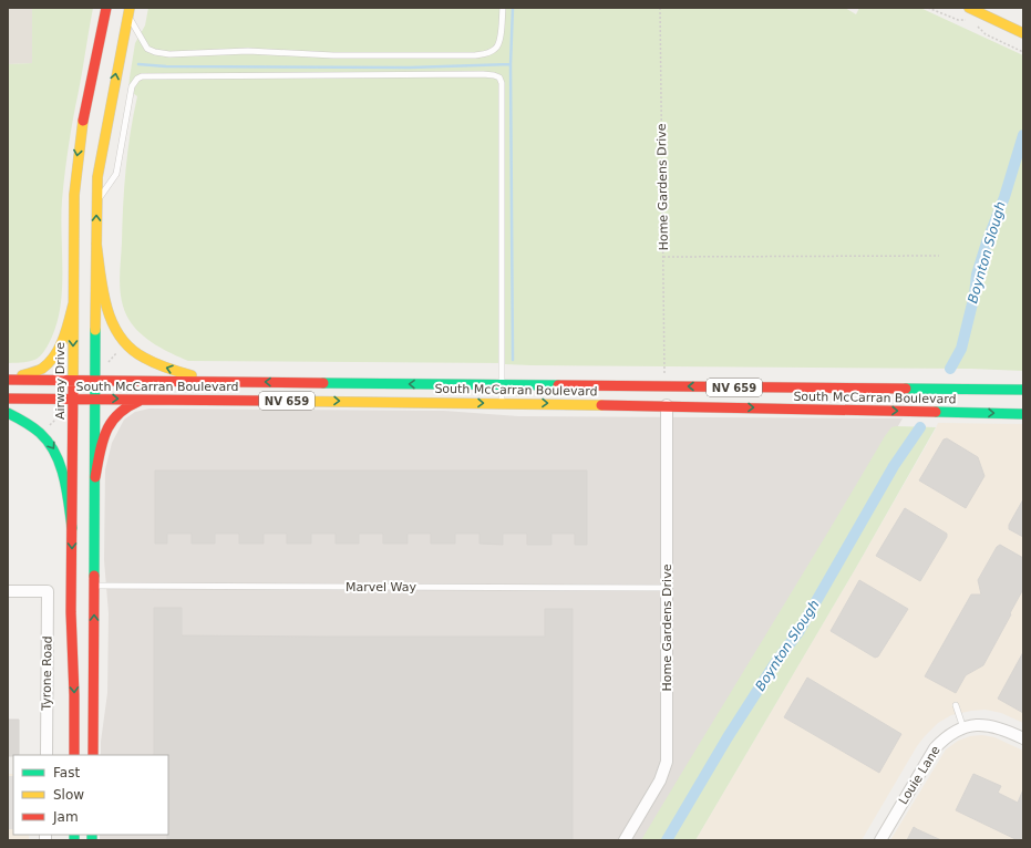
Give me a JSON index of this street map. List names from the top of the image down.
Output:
{
  "streets": {
    "main road": ["Airway Drive", "South McCarran Boulevard", "NV 659"],
    "street": ["Home Gardens Drive", "Tyrone Road", "Louie Lane"],
    "lane": ["Marvel Way"]
  },
  "crossings": [
    ["Home Gardens Drive", "South McCarran Boulevard"],
    ["Home Gardens Drive", "Marvel Way"],
    ["Airway Drive", "South McCarran Boulevard"]
  ],
  "water": ["Boynton Slough"],
  "legend": ["Fast", "Slow", "Jam"]
}
